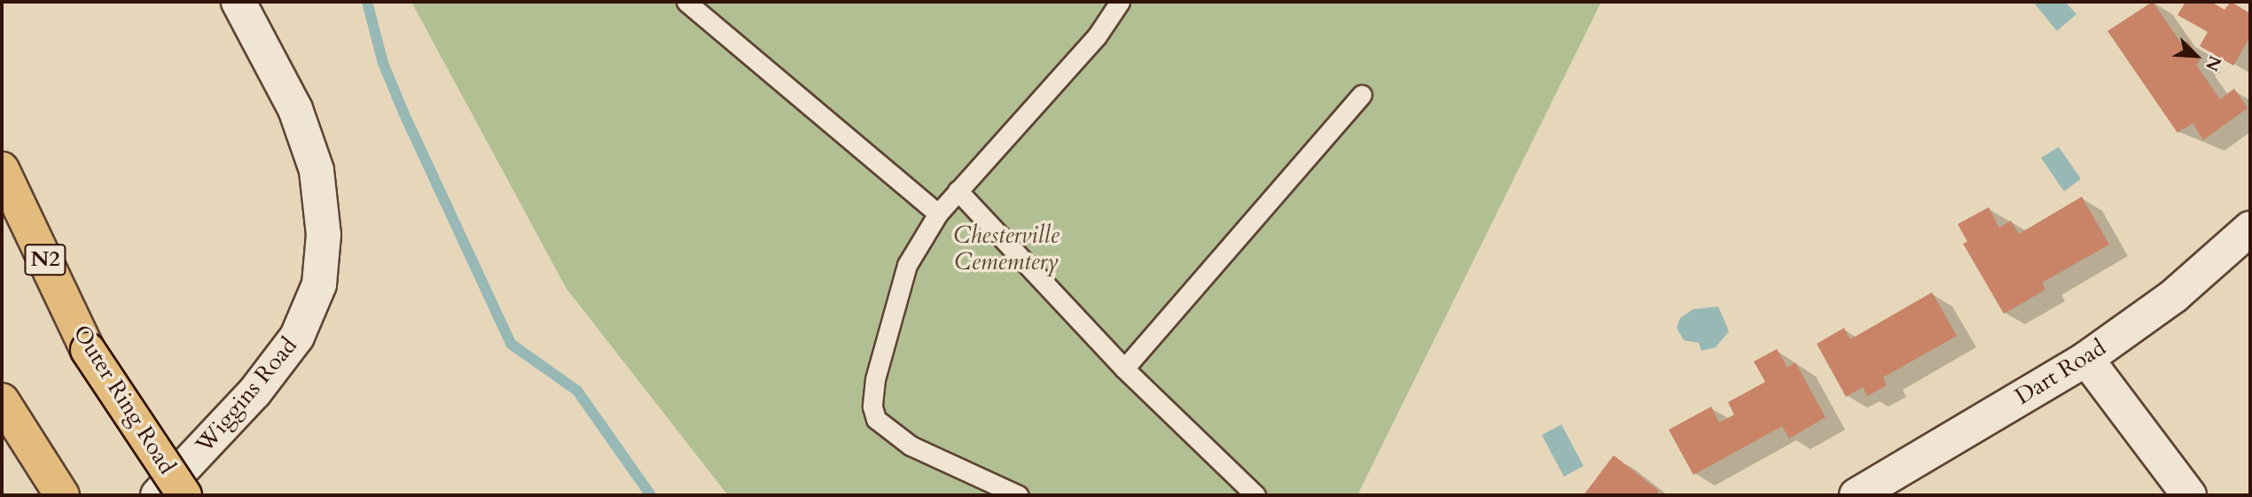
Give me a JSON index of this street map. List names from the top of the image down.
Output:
{
  "streets": {
    "highway": ["N2", "Outer Ring Road"],
    "street": ["Dart Road", "Wiggins Road"]
  },
  "parks": ["Chesterville Cememtery"],
  "north": "bottom right"
}
